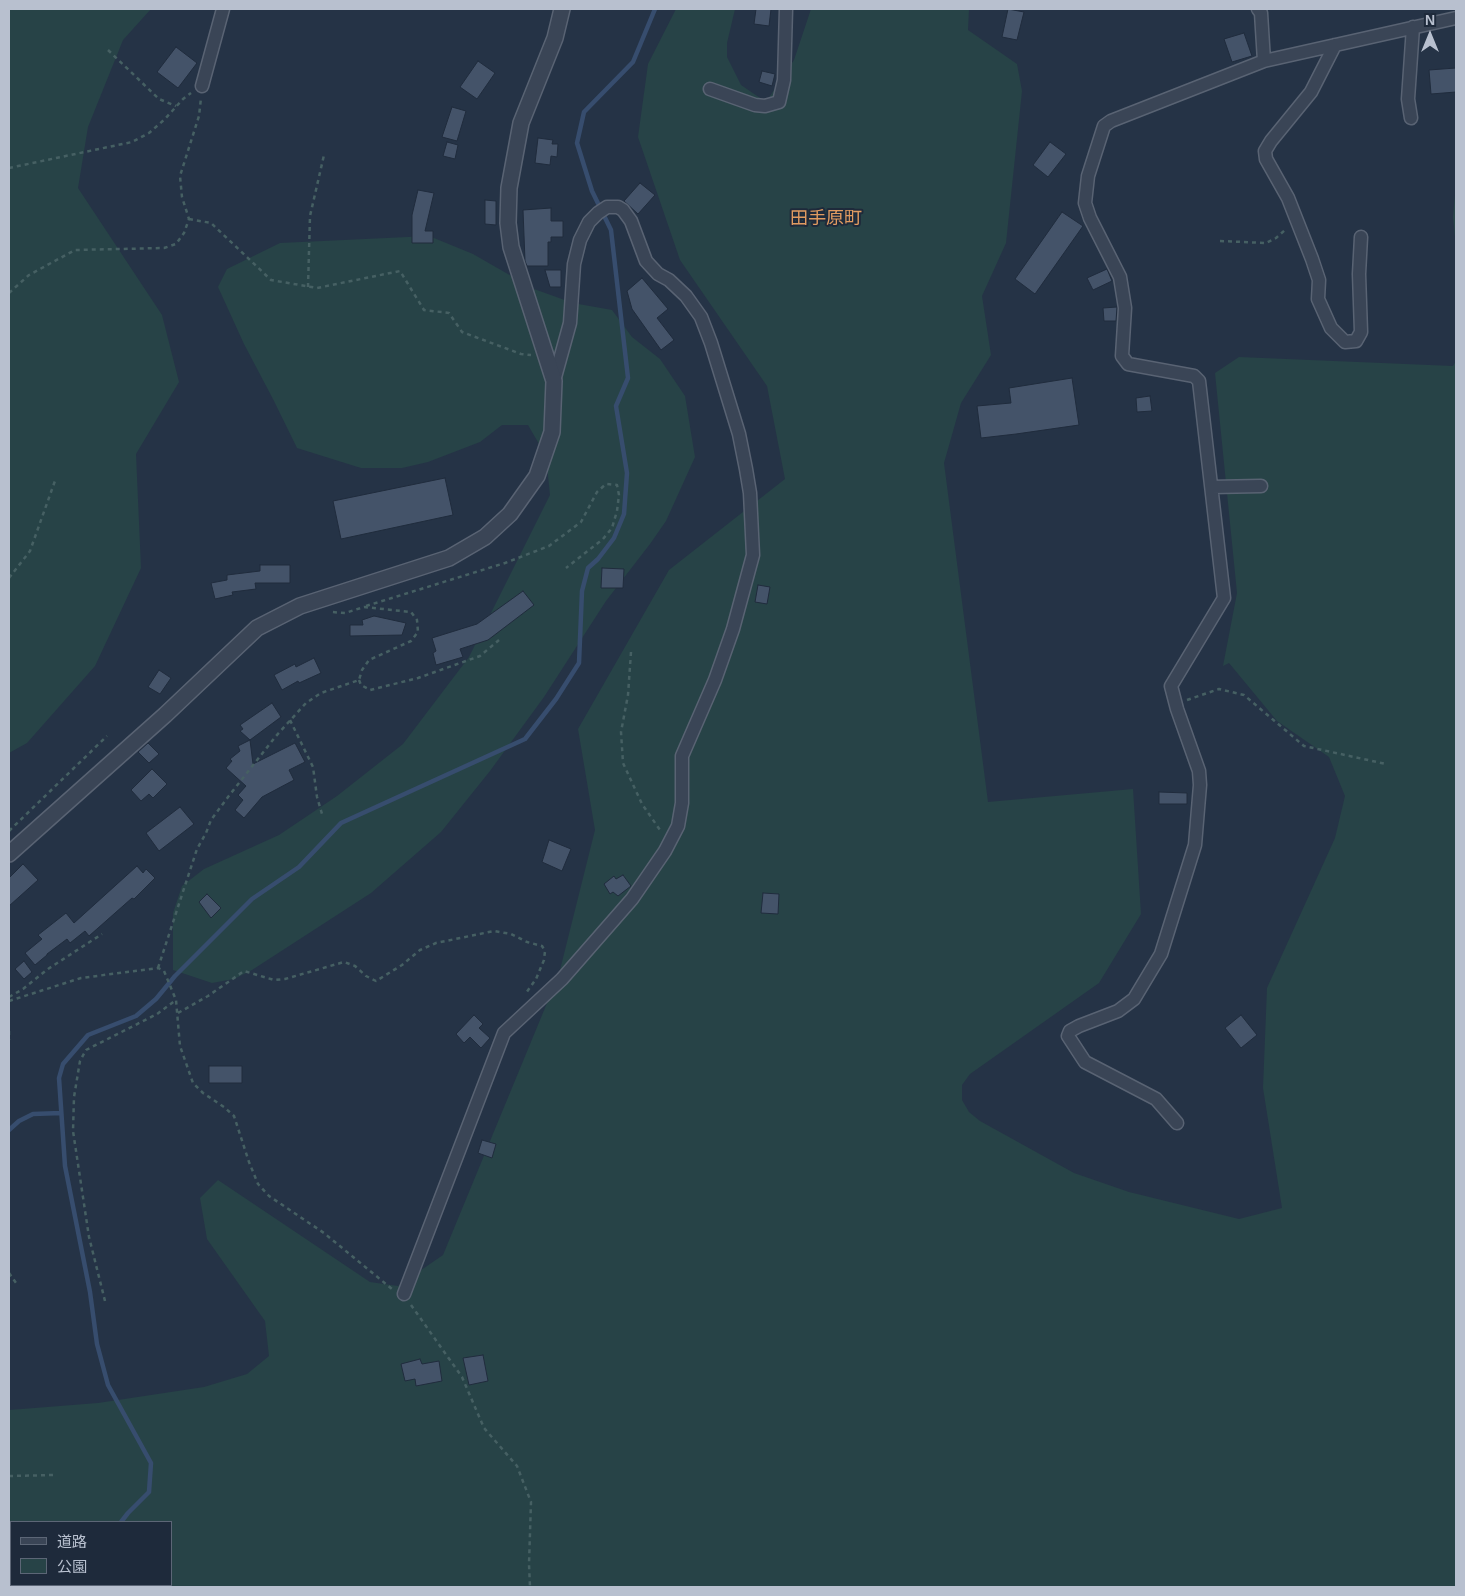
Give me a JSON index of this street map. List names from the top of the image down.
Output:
{
  "districts": ["田手原町"],
  "legend": ["道路", "公園"],
  "north": "top"
}
